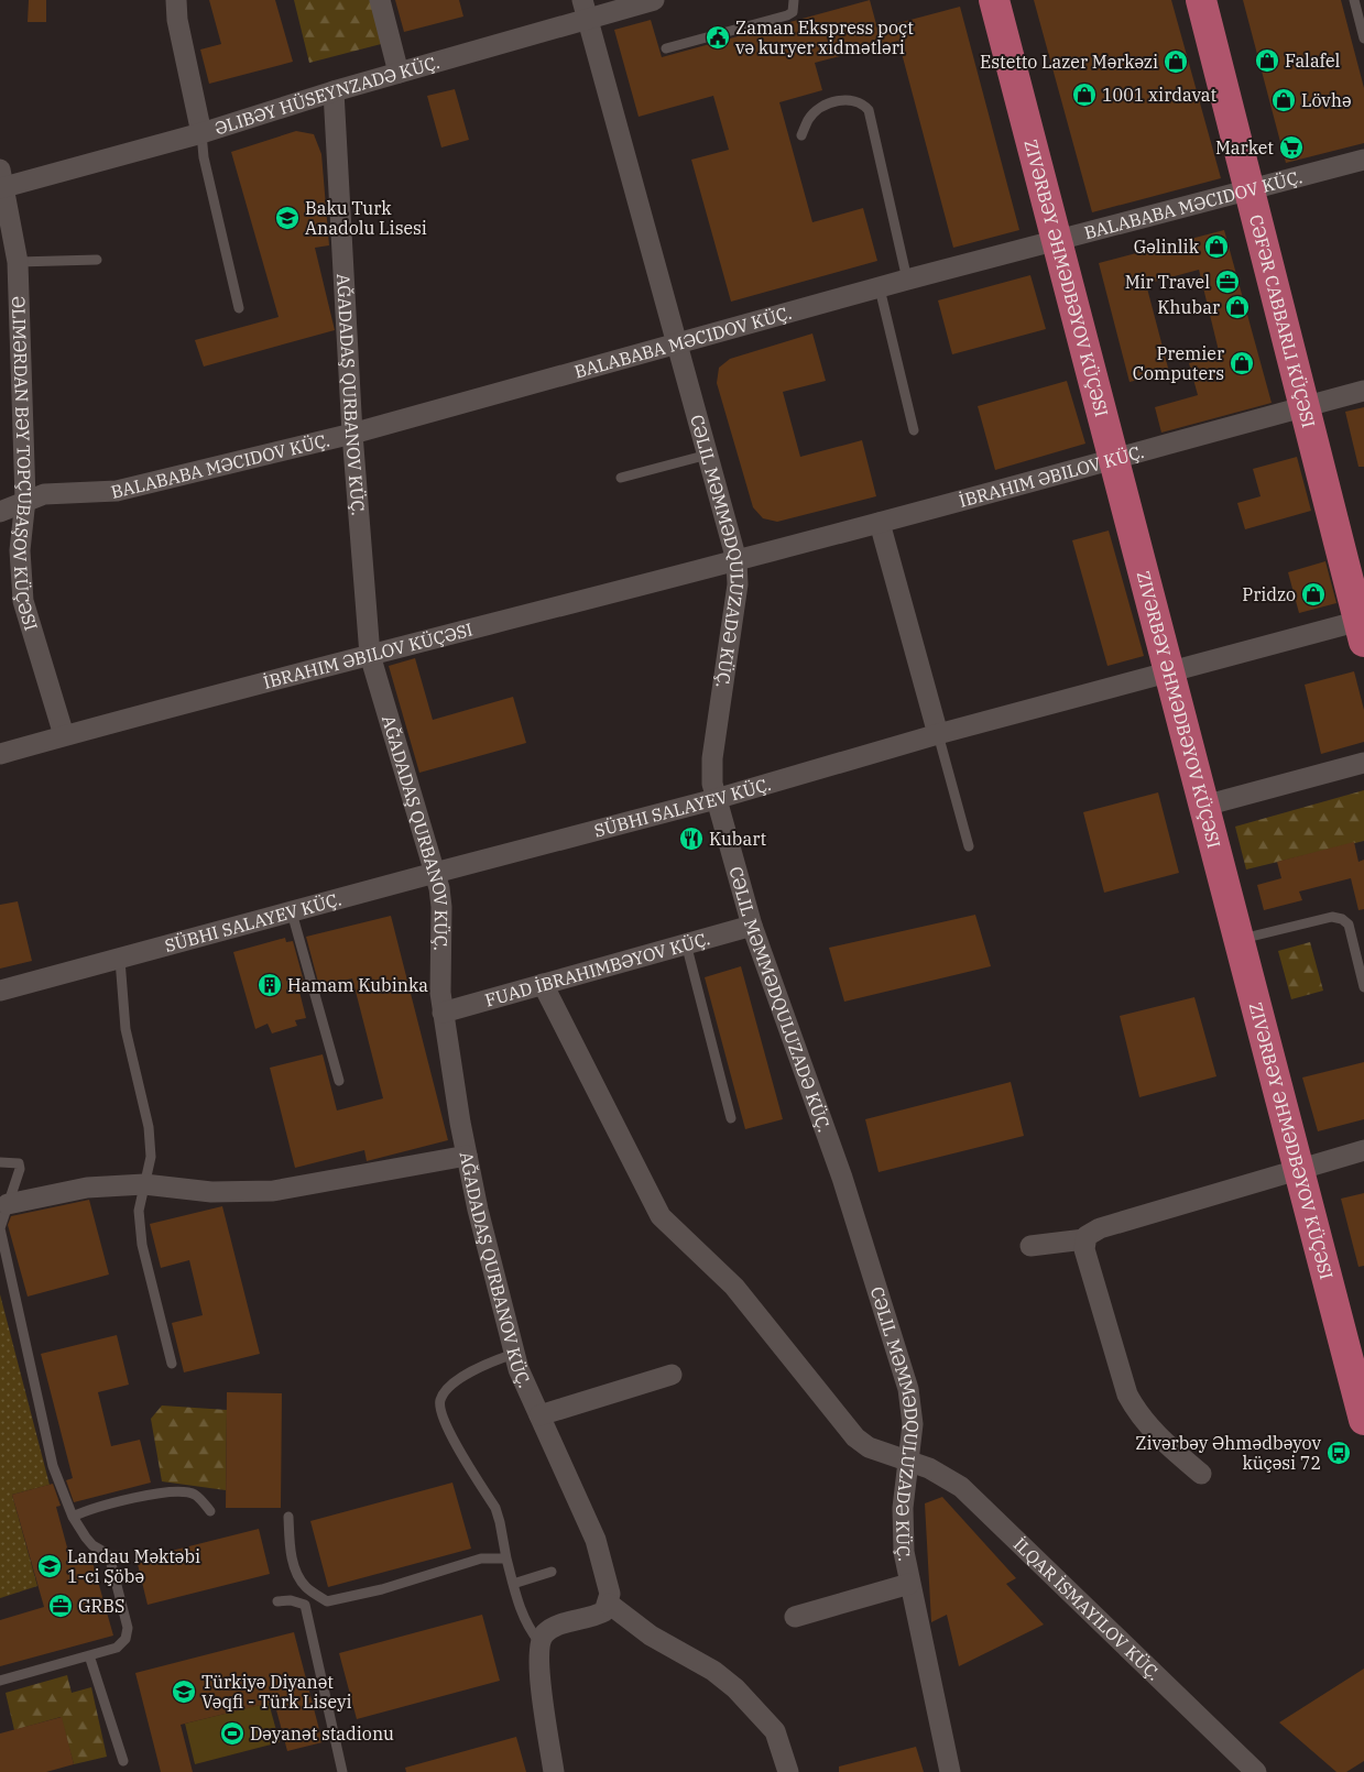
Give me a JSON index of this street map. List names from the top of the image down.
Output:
{
  "streets": {
    "main road": ["ZIVƏRBƏY ƏHMƏDBƏYOV KÜÇƏSI"],
    "street": [
      "ƏLIBƏY HÜSEYNZADƏ KÜÇ.",
      "BALABABA MƏCIDOV KÜÇ.",
      "AĞADADAŞ QURBANOV KÜÇ.",
      "ƏLIMƏRDAN BƏY TOPÇUBAŞOV KÜÇƏSI",
      "İBRAHIM ƏBILOV KÜÇ.",
      "CƏLIL MƏMMƏDQULUZADƏ KÜÇ.",
      "İBRAHIM ƏBILOV KÜÇƏSI",
      "SÜBHI SALAYEV KÜÇ.",
      "FUAD İBRAHIMBƏYOV KÜÇ."
    ]
  },
  "crossings": [
    ["ƏLIBƏY HÜSEYNZADƏ KÜÇ.", "AĞADADAŞ QURBANOV KÜÇ."],
    ["ƏLIBƏY HÜSEYNZADƏ KÜÇ.", "ƏLIMƏRDAN BƏY TOPÇUBAŞOV KÜÇƏSI"],
    ["ƏLIBƏY HÜSEYNZADƏ KÜÇ.", "CƏLIL MƏMMƏDQULUZADƏ KÜÇ."],
    ["BALABABA MƏCIDOV KÜÇ.", "ZIVƏRBƏY ƏHMƏDBƏYOV KÜÇƏSI"],
    ["BALABABA MƏCIDOV KÜÇ.", "AĞADADAŞ QURBANOV KÜÇ."],
    ["BALABABA MƏCIDOV KÜÇ.", "ƏLIMƏRDAN BƏY TOPÇUBAŞOV KÜÇƏSI"],
    ["BALABABA MƏCIDOV KÜÇ.", "CƏLIL MƏMMƏDQULUZADƏ KÜÇ."],
    ["ZIVƏRBƏY ƏHMƏDBƏYOV KÜÇƏSI", "İBRAHIM ƏBILOV KÜÇ."],
    ["ZIVƏRBƏY ƏHMƏDBƏYOV KÜÇƏSI", "SÜBHI SALAYEV KÜÇ."],
    ["AĞADADAŞ QURBANOV KÜÇ.", "İBRAHIM ƏBILOV KÜÇƏSI"],
    ["AĞADADAŞ QURBANOV KÜÇ.", "SÜBHI SALAYEV KÜÇ."],
    ["AĞADADAŞ QURBANOV KÜÇ.", "FUAD İBRAHIMBƏYOV KÜÇ."],
    ["ƏLIMƏRDAN BƏY TOPÇUBAŞOV KÜÇƏSI", "İBRAHIM ƏBILOV KÜÇƏSI"],
    ["İBRAHIM ƏBILOV KÜÇ.", "CƏLIL MƏMMƏDQULUZADƏ KÜÇ."],
    ["İBRAHIM ƏBILOV KÜÇ.", "İBRAHIM ƏBILOV KÜÇƏSI"],
    ["CƏLIL MƏMMƏDQULUZADƏ KÜÇ.", "İBRAHIM ƏBILOV KÜÇƏSI"],
    ["CƏLIL MƏMMƏDQULUZADƏ KÜÇ.", "SÜBHI SALAYEV KÜÇ."],
    ["CƏLIL MƏMMƏDQULUZADƏ KÜÇ.", "FUAD İBRAHIMBƏYOV KÜÇ."]
  ],
  "places": {
    "public building": ["Zaman Ekspress poçt və kuryer xidmətləri"],
    "shop": [
      "Falafel",
      "Estetto Lazer Mərkəzi",
      "1001 xirdavat",
      "Lövhə",
      "Gəlinlik",
      "Khubar",
      "Premier Computers",
      "Pridzo"
    ],
    "supermarket": ["Market"],
    "school or university": ["Baku Turk Anadolu Lisesi", "Landau Məktəbi 1-ci Şöbə", "Türkiyə Diyanət Vəqfi - Türk Liseyi"],
    "office": ["Mir Travel", "GRBS"],
    "restaurant": ["Kubart"],
    "building": ["Hamam Kubinka"],
    "bus stop": ["Zivərbəy Əhmədbəyov küçəsi 72"],
    "sports": ["Dəyanət stadionu"]
  }
}
